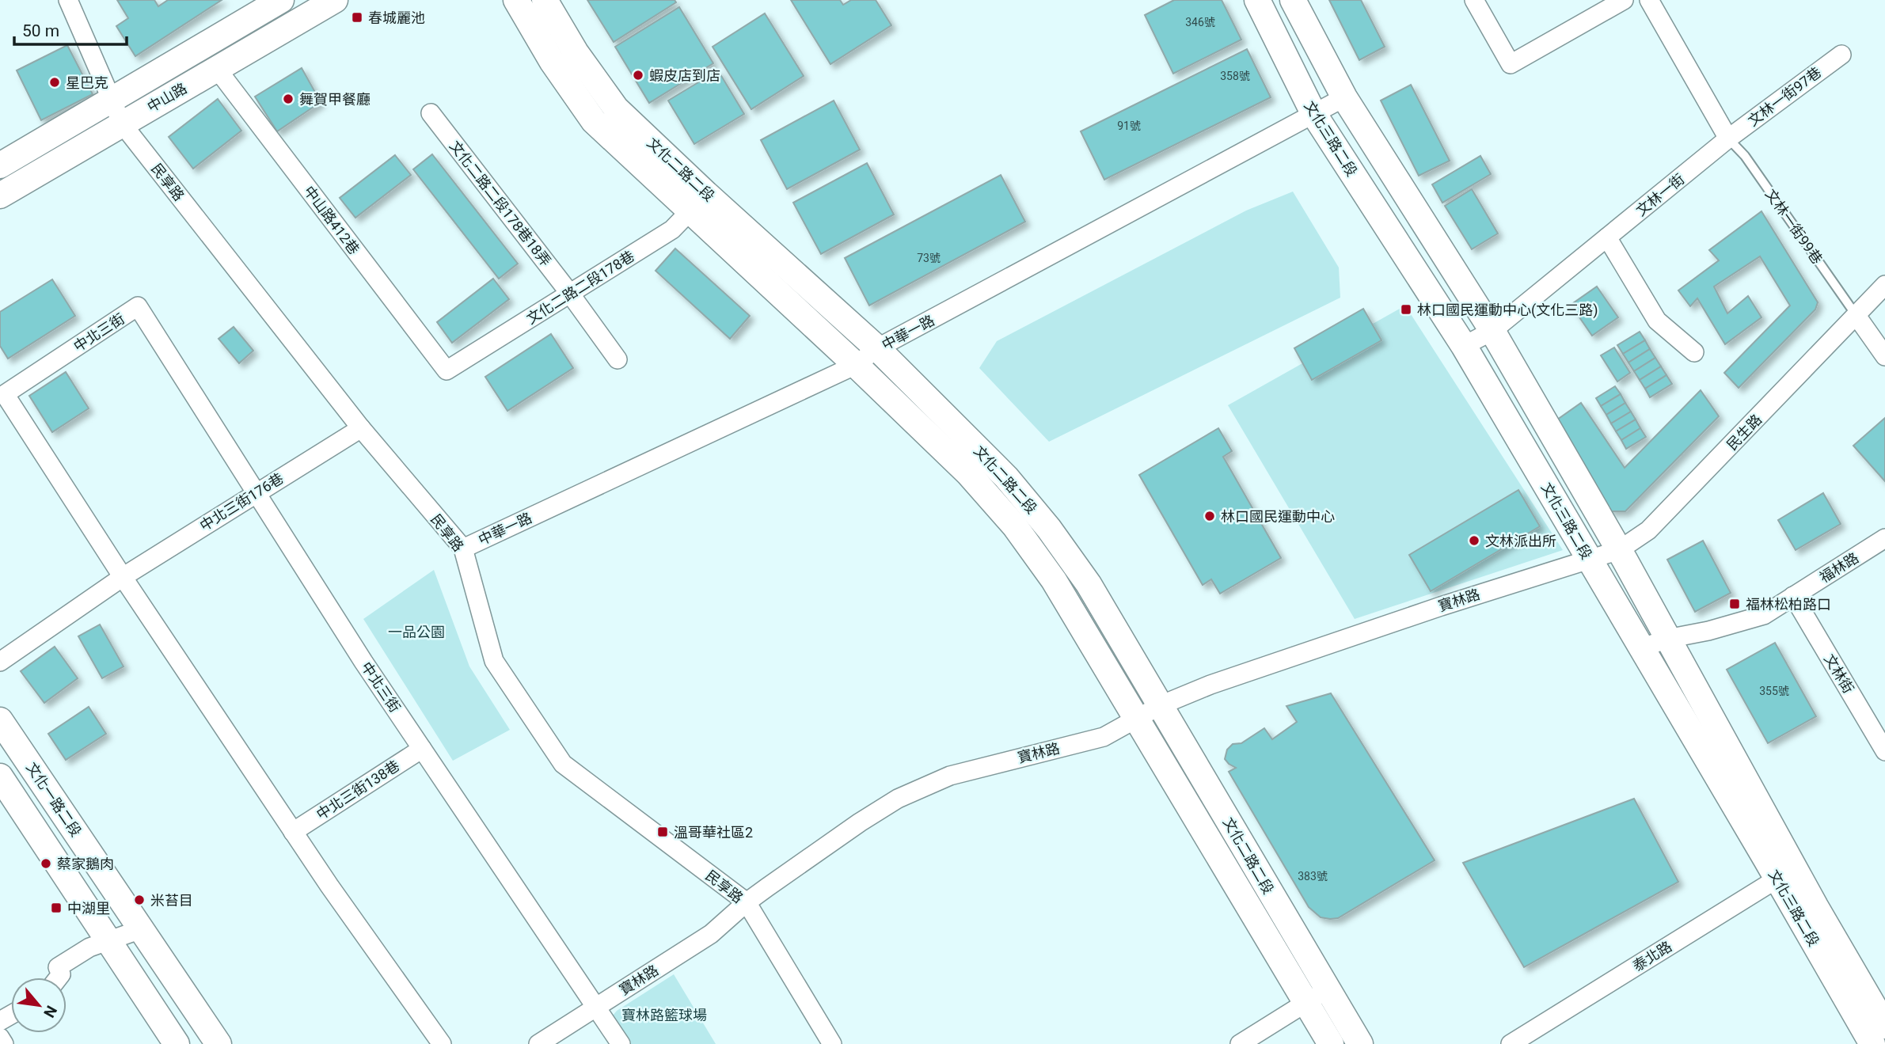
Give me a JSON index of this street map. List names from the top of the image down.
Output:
{
  "streets": {
    "street": [
      "文林一街97巷",
      "中山路",
      "文化三路二段",
      "文化二路二段",
      "民享路",
      "文林一街",
      "文化二路二段178巷18弄",
      "中山路412巷",
      "文化二路二段178巷",
      "中北三街",
      "中華一路",
      "民生路",
      "中北三街176巷",
      "福林路",
      "寶林路",
      "文林街",
      "中北三街138巷",
      "文化一路二段",
      "泰北路"
    ],
    "lane": ["文林一街99巷"]
  },
  "crossings": [
    ["文林一街97巷", "文林一街"],
    ["文林一街97巷", "文林一街99巷"],
    ["中山路", "民享路"],
    ["中山路", "中山路412巷"],
    ["文化三路二段", "文林一街"],
    ["文化三路二段", "中華一路"],
    ["文化三路二段", "民生路"],
    ["文化三路二段", "福林路"],
    ["文化三路二段", "寶林路"],
    ["文化三路二段", "泰北路"],
    ["文化二路二段", "文化二路二段178巷"],
    ["文化二路二段", "中華一路"],
    ["文化二路二段", "寶林路"],
    ["民享路", "中華一路"],
    ["民享路", "中北三街176巷"],
    ["民享路", "寶林路"],
    ["文林一街", "文林一街99巷"],
    ["文化二路二段178巷18弄", "文化二路二段178巷"],
    ["中山路412巷", "文化二路二段178巷"],
    ["文林一街99巷", "民生路"],
    ["中北三街", "中北三街176巷"],
    ["中北三街", "寶林路"],
    ["中北三街", "中北三街138巷"],
    ["民生路", "寶林路"],
    ["福林路", "文林街"]
  ],
  "parks": ["一品公園", "寶林路籃球場"],
  "places": {
    "transit": [
      "春城麗池",
      "林口國民運動中心(文化三路)",
      "福林松柏路口",
      "溫哥華社區2",
      "中湖里"
    ],
    "other": [
      "蝦皮店到店",
      "星巴克",
      "舞賀甲餐廳",
      "林口國民運動中心",
      "文林派出所",
      "蔡家鵝肉",
      "米苔目"
    ]
  },
  "house_numbers": [
    "346號",
    "358號",
    "91號",
    "73號",
    "355號",
    "383號"
  ],
  "scale_bar": "50 m",
  "north": "bottom right"
}
